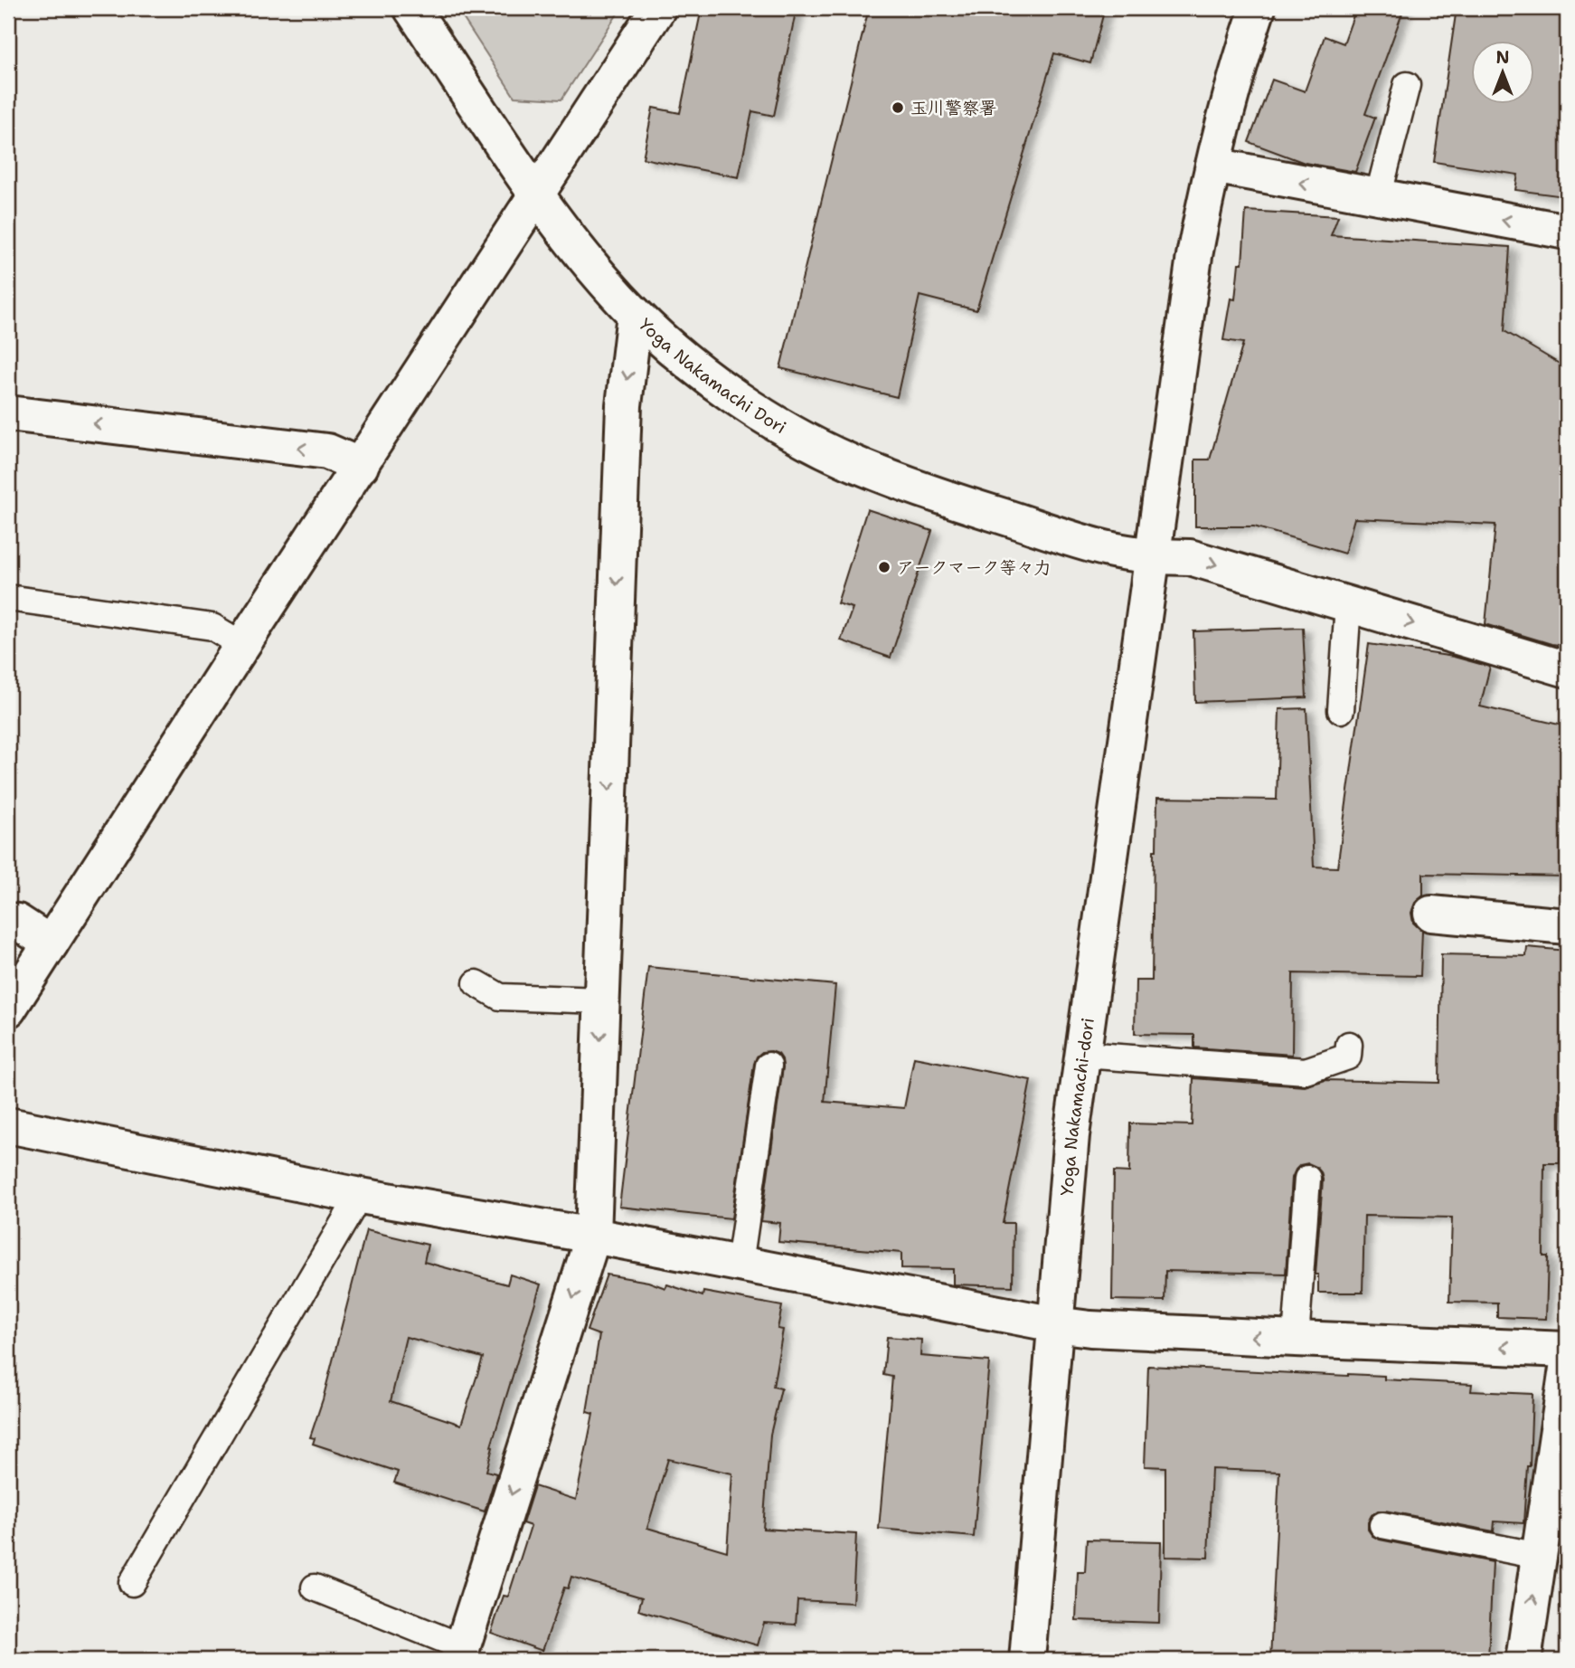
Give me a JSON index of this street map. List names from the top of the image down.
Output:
{
  "streets": {
    "street": ["Yoga Nakamachi Dori", "Yoga Nakamachi-dori"]
  },
  "crossings": [
    ["Yoga Nakamachi Dori", "Yoga Nakamachi-dori"]
  ],
  "places": ["玉川警察署", "アークマーク等々力"],
  "north": "top"
}
